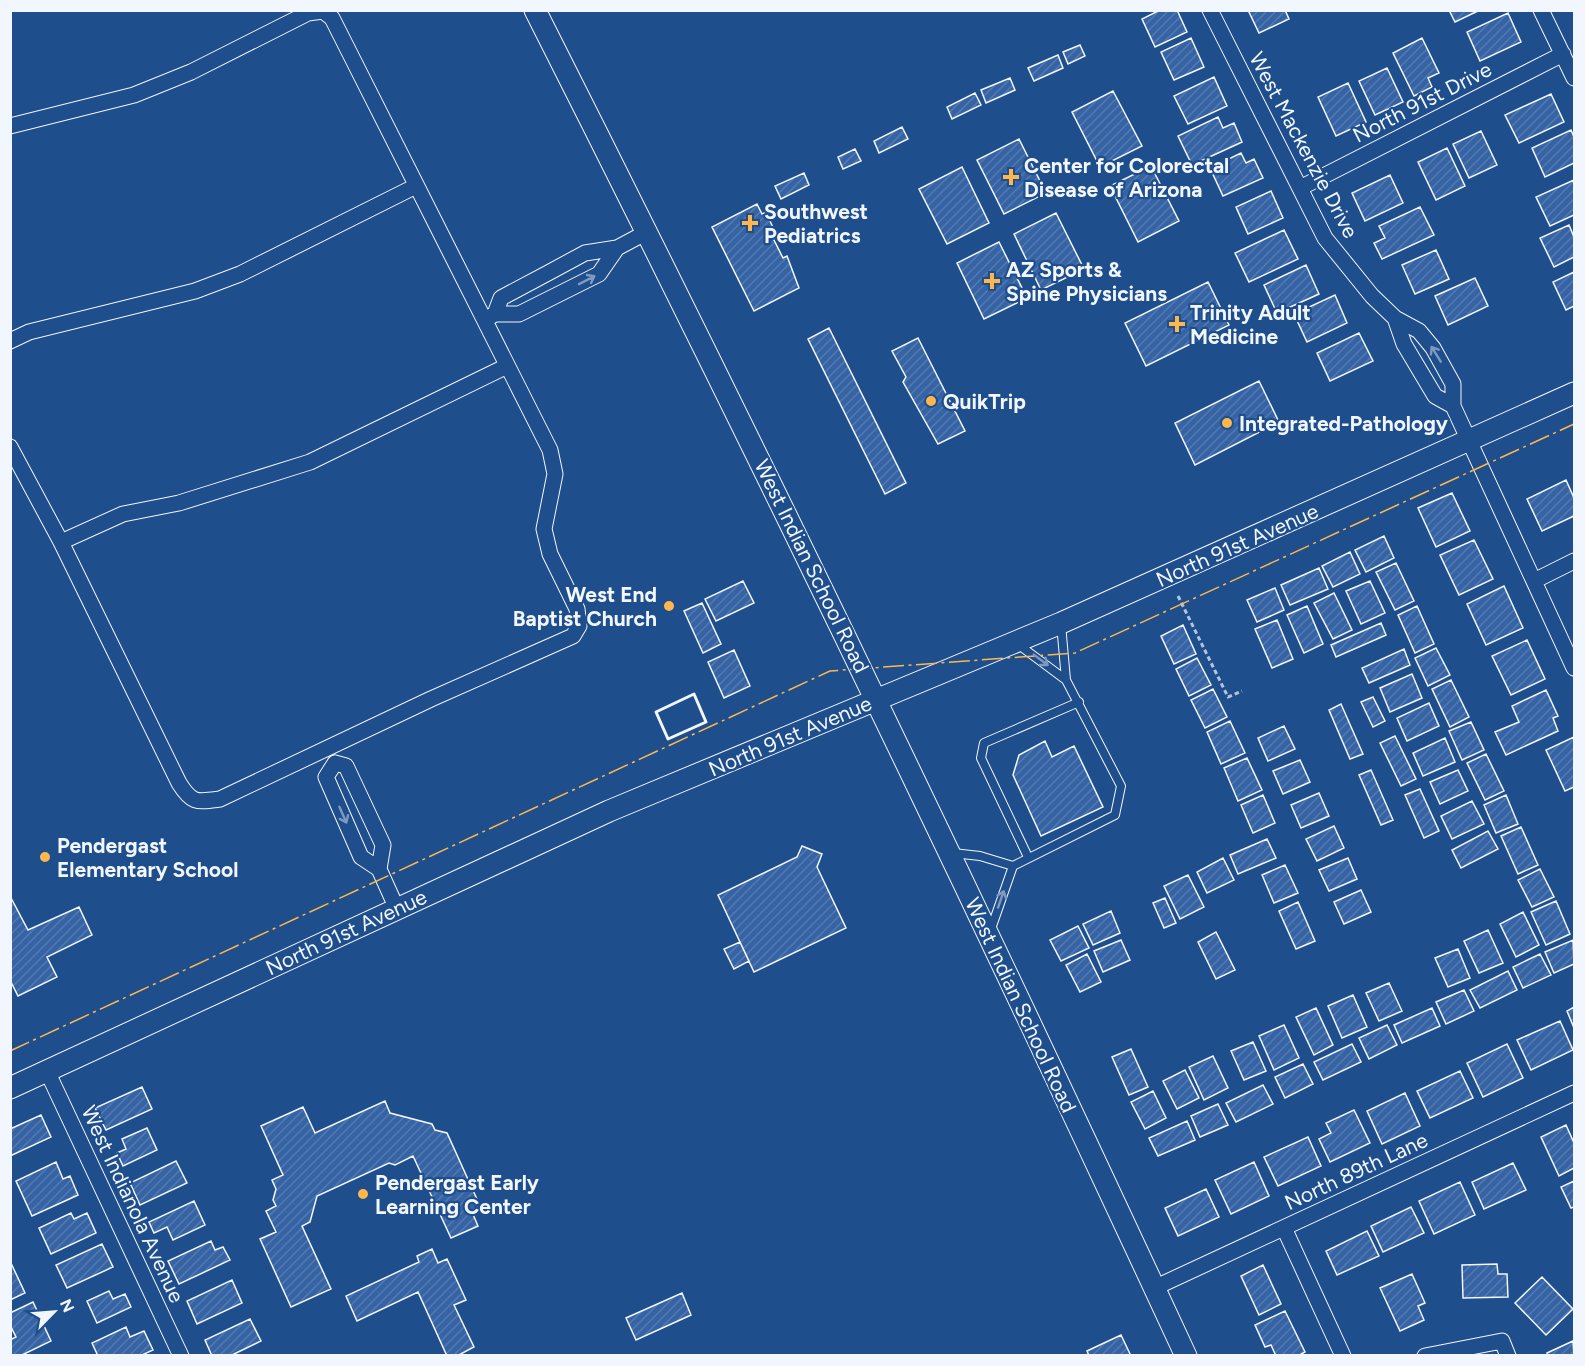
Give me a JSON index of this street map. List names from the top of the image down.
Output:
{
  "streets": {
    "main road": ["North 91st Avenue", "West Indian School Road"],
    "street": [
      "North 91st Drive",
      "West Mackenzie Drive",
      "North 89th Lane",
      "West Indianola Avenue"
    ]
  },
  "crossings": [
    ["North 91st Drive", "West Mackenzie Drive"],
    ["West Mackenzie Drive", "North 91st Avenue"],
    ["North 91st Avenue", "West Indian School Road"],
    ["North 91st Avenue", "West Indianola Avenue"],
    ["West Indian School Road", "North 89th Lane"]
  ],
  "places": {
    "health": [
      "Center for Colorectal Disease of Arizona",
      "Southwest Pediatrics",
      "AZ Sports & Spine Physicians",
      "Trinity Adult Medicine"
    ],
    "other": [
      "QuikTrip",
      "Integrated-Pathology",
      "West End Baptist Church",
      "Pendergast Elementary School",
      "Pendergast Early Learning Center"
    ]
  },
  "north": "top right"
}
